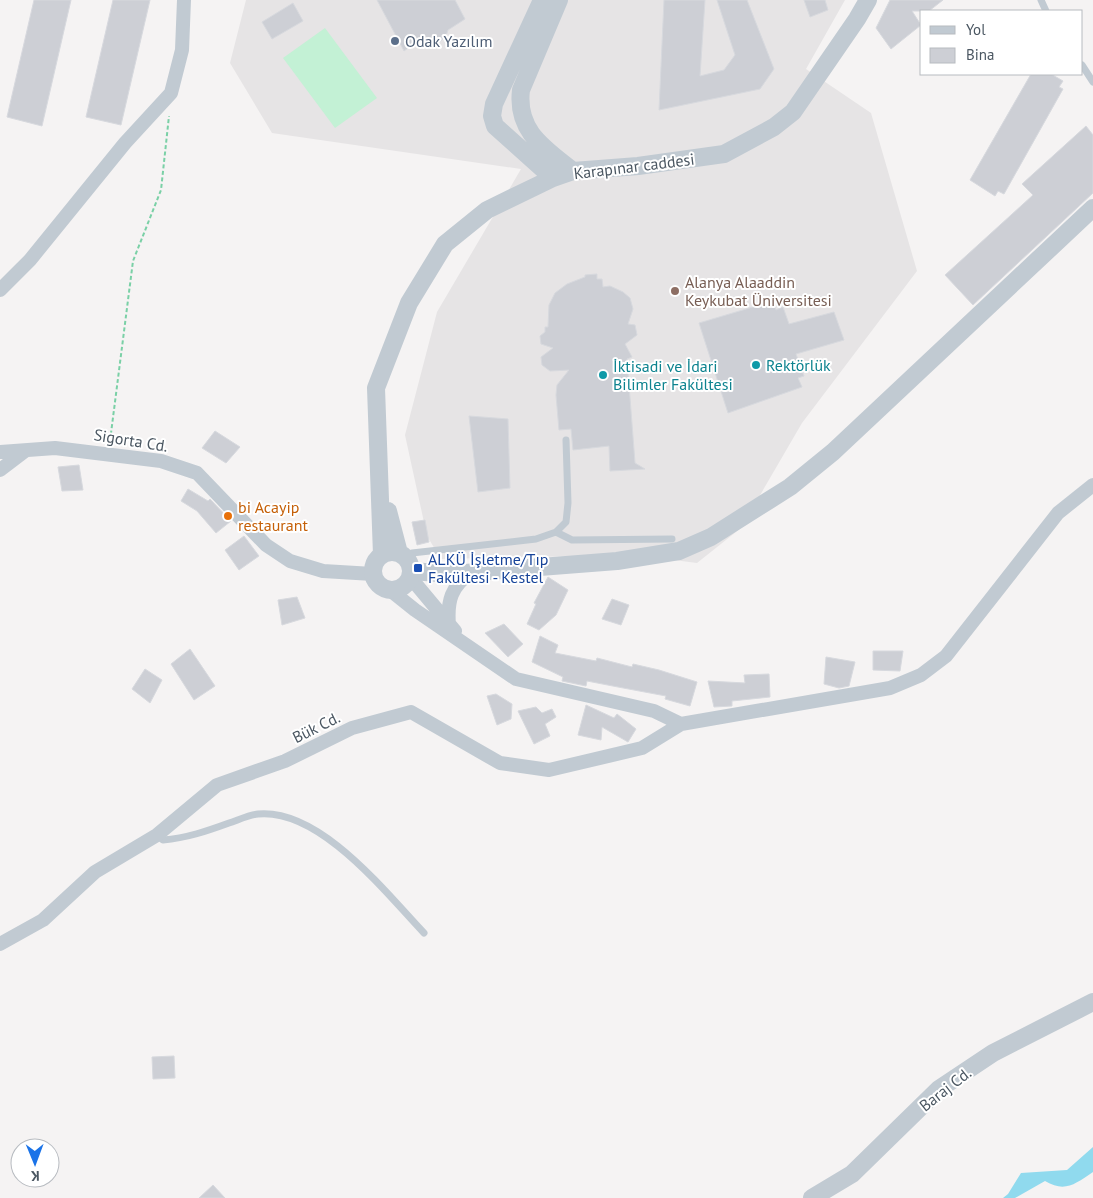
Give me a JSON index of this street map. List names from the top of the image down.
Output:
{
  "streets": {
    "street": [
      "Karapınar caddesi",
      "Sigorta Cd.",
      "Bük Cd.",
      "Baraj Cd."
    ]
  },
  "places": {
    "other": [
      "Odak Yazılım",
      "Alanya Alaaddin Keykubat Üniversitesi",
      "Rektörlük",
      "İktisadi ve İdari Bilimler Fakültesi",
      "bi Acayip restaurant"
    ],
    "transit": ["ALKÜ İşletme/Tıp Fakültesi - Kestel"]
  },
  "legend": ["Yol", "Bina"],
  "north": "bottom"
}
